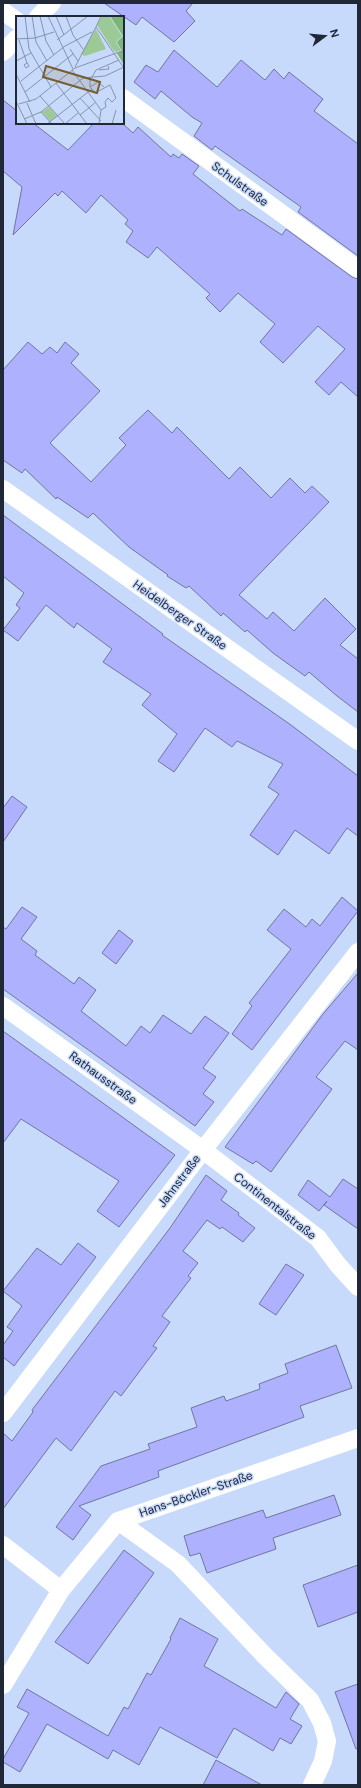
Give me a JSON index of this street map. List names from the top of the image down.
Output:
{
  "streets": {
    "street": [
      "Schulstraße",
      "Heidelberger Straße",
      "Rathausstraße",
      "Jahnstraße",
      "Continentalstraße",
      "Hans-Böckler-Straße"
    ]
  },
  "crossings": [
    ["Rathausstraße", "Jahnstraße"],
    ["Rathausstraße", "Continentalstraße"],
    ["Jahnstraße", "Continentalstraße"]
  ],
  "north": "right"
}
